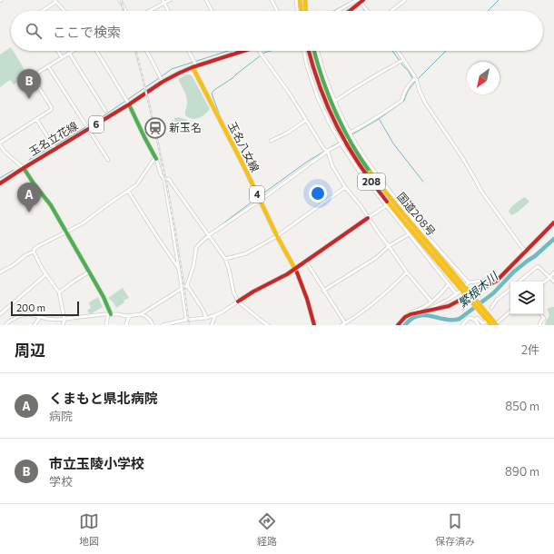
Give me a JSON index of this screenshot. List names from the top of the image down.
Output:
{
  "streets": {
    "main road": [
      "6",
      "玉名立花線",
      "玉名八女線",
      "208",
      "4",
      "国道208号"
    ]
  },
  "crossings": [
    ["玉名立花線", "玉名八女線"]
  ],
  "water": ["繁根木川"],
  "places": {
    "station": ["新玉名"]
  },
  "scale_bar": "200 m",
  "north": "bottom left",
  "page": {
    "search": "ここで検索",
    "pins": ["B", "A"],
    "scale": "200 m",
    "heading": ["周辺", "2件"],
    "list": [
      {
        "mark": "A",
        "name": "くまもと県北病院",
        "note": "病院",
        "value": "850 m"
      },
      {
        "mark": "B",
        "name": "市立玉陵小学校",
        "note": "学校",
        "value": "890 m"
      }
    ],
    "nav": ["地図", "経路", "保存済み"]
  }
}
